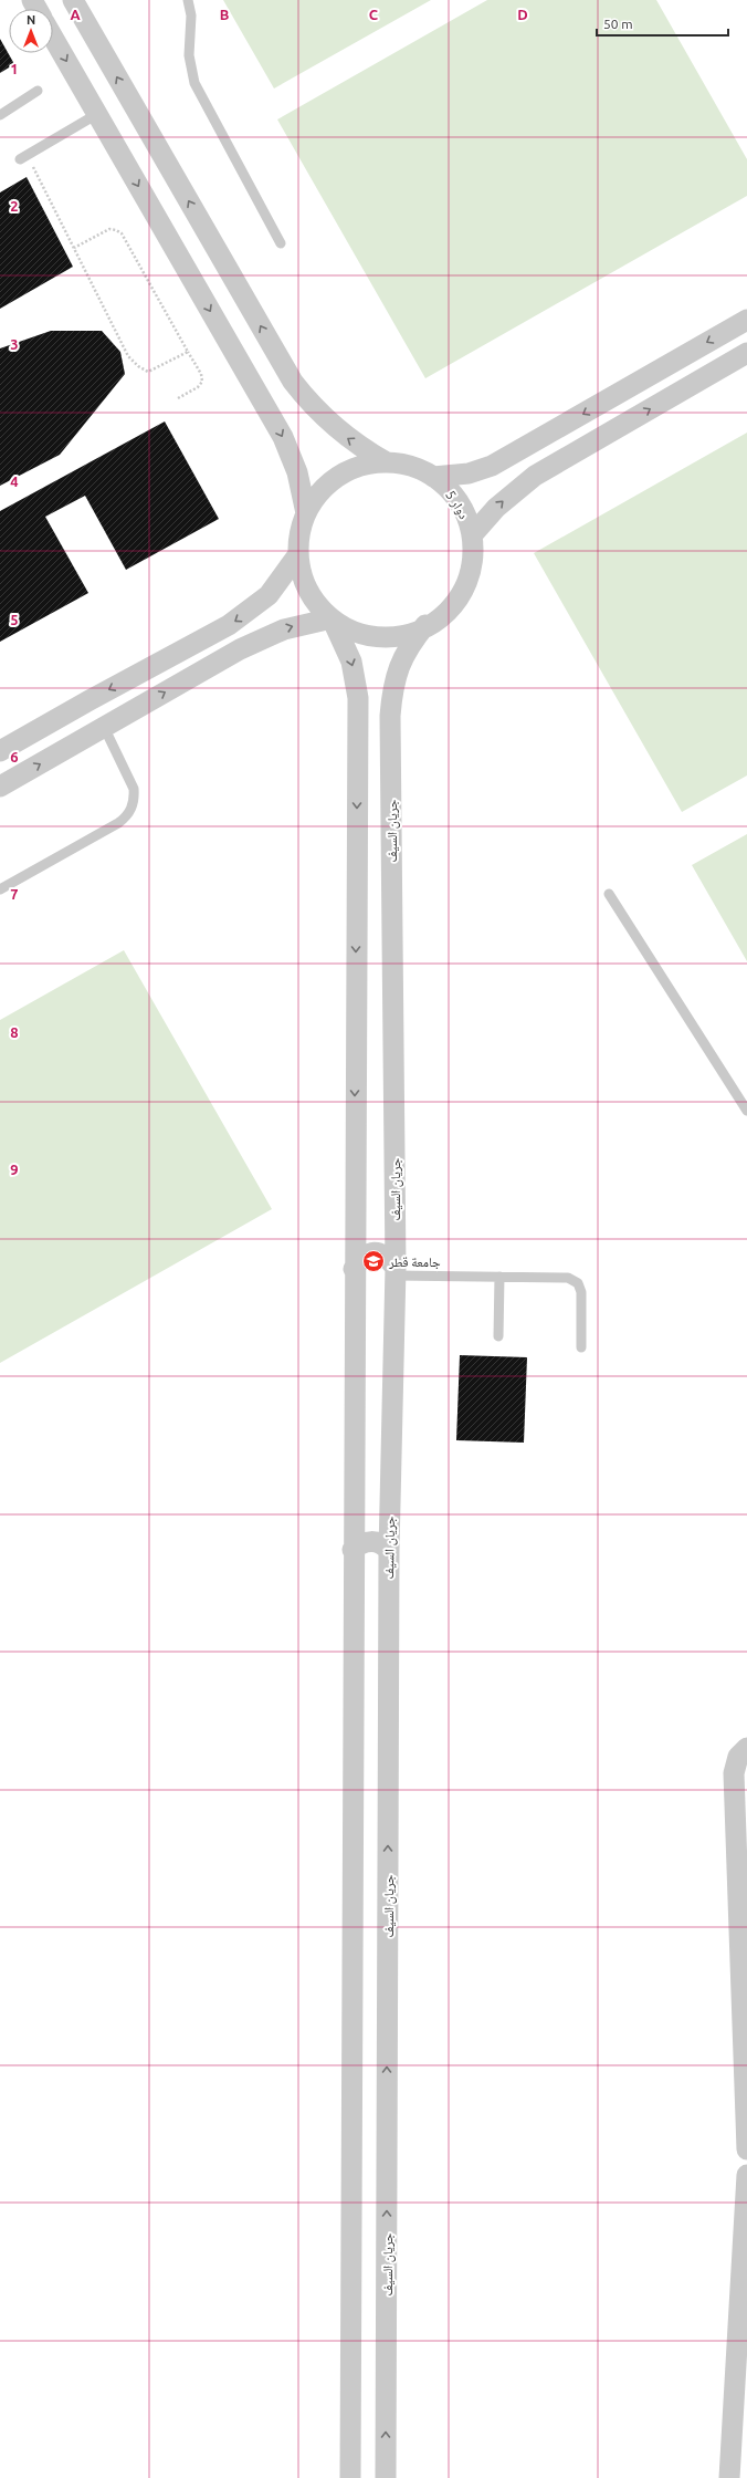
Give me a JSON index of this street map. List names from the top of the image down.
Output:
{
  "streets": {
    "street": ["دوار 5", "جريان السيف"]
  },
  "crossings": [
    ["دوار 5", "جريان السيف"]
  ],
  "places": {
    "school or university": ["جامعة قطر"]
  },
  "scale_bar": "50 m",
  "north": "top",
  "grid": {
    "columns": [
      "A",
      "B",
      "C",
      "D"
    ],
    "rows": [
      "1",
      "2",
      "3",
      "4",
      "5",
      "6",
      "7",
      "8",
      "9"
    ]
  }
}
